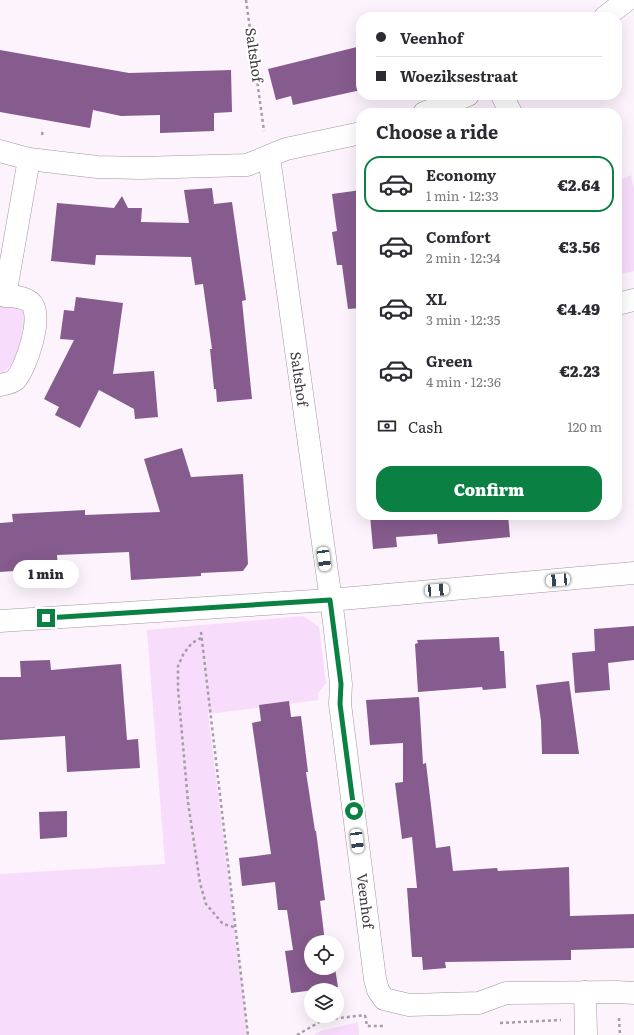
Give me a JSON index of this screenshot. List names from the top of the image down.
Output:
{
  "streets": {
    "street": ["Saltshof", "Veenhof"]
  },
  "crossings": [
    ["Saltshof", "Veenhof"]
  ],
  "page": {
    "banner": ["Veenhof", "Woeziksestraat"],
    "heading": "Choose a ride",
    "list": [
      {
        "name": "Economy",
        "note": "1 min · 12:33",
        "value": "€2.64"
      },
      {
        "name": "Comfort",
        "note": "2 min · 12:34",
        "value": "€3.56"
      },
      {
        "name": "XL",
        "note": "3 min · 12:35",
        "value": "€4.49"
      },
      {
        "name": "Green",
        "note": "4 min · 12:36",
        "value": "€2.23"
      }
    ],
    "pay": ["Cash", "120 m"],
    "buttons": "Confirm",
    "bubble": "1 min"
  }
}
